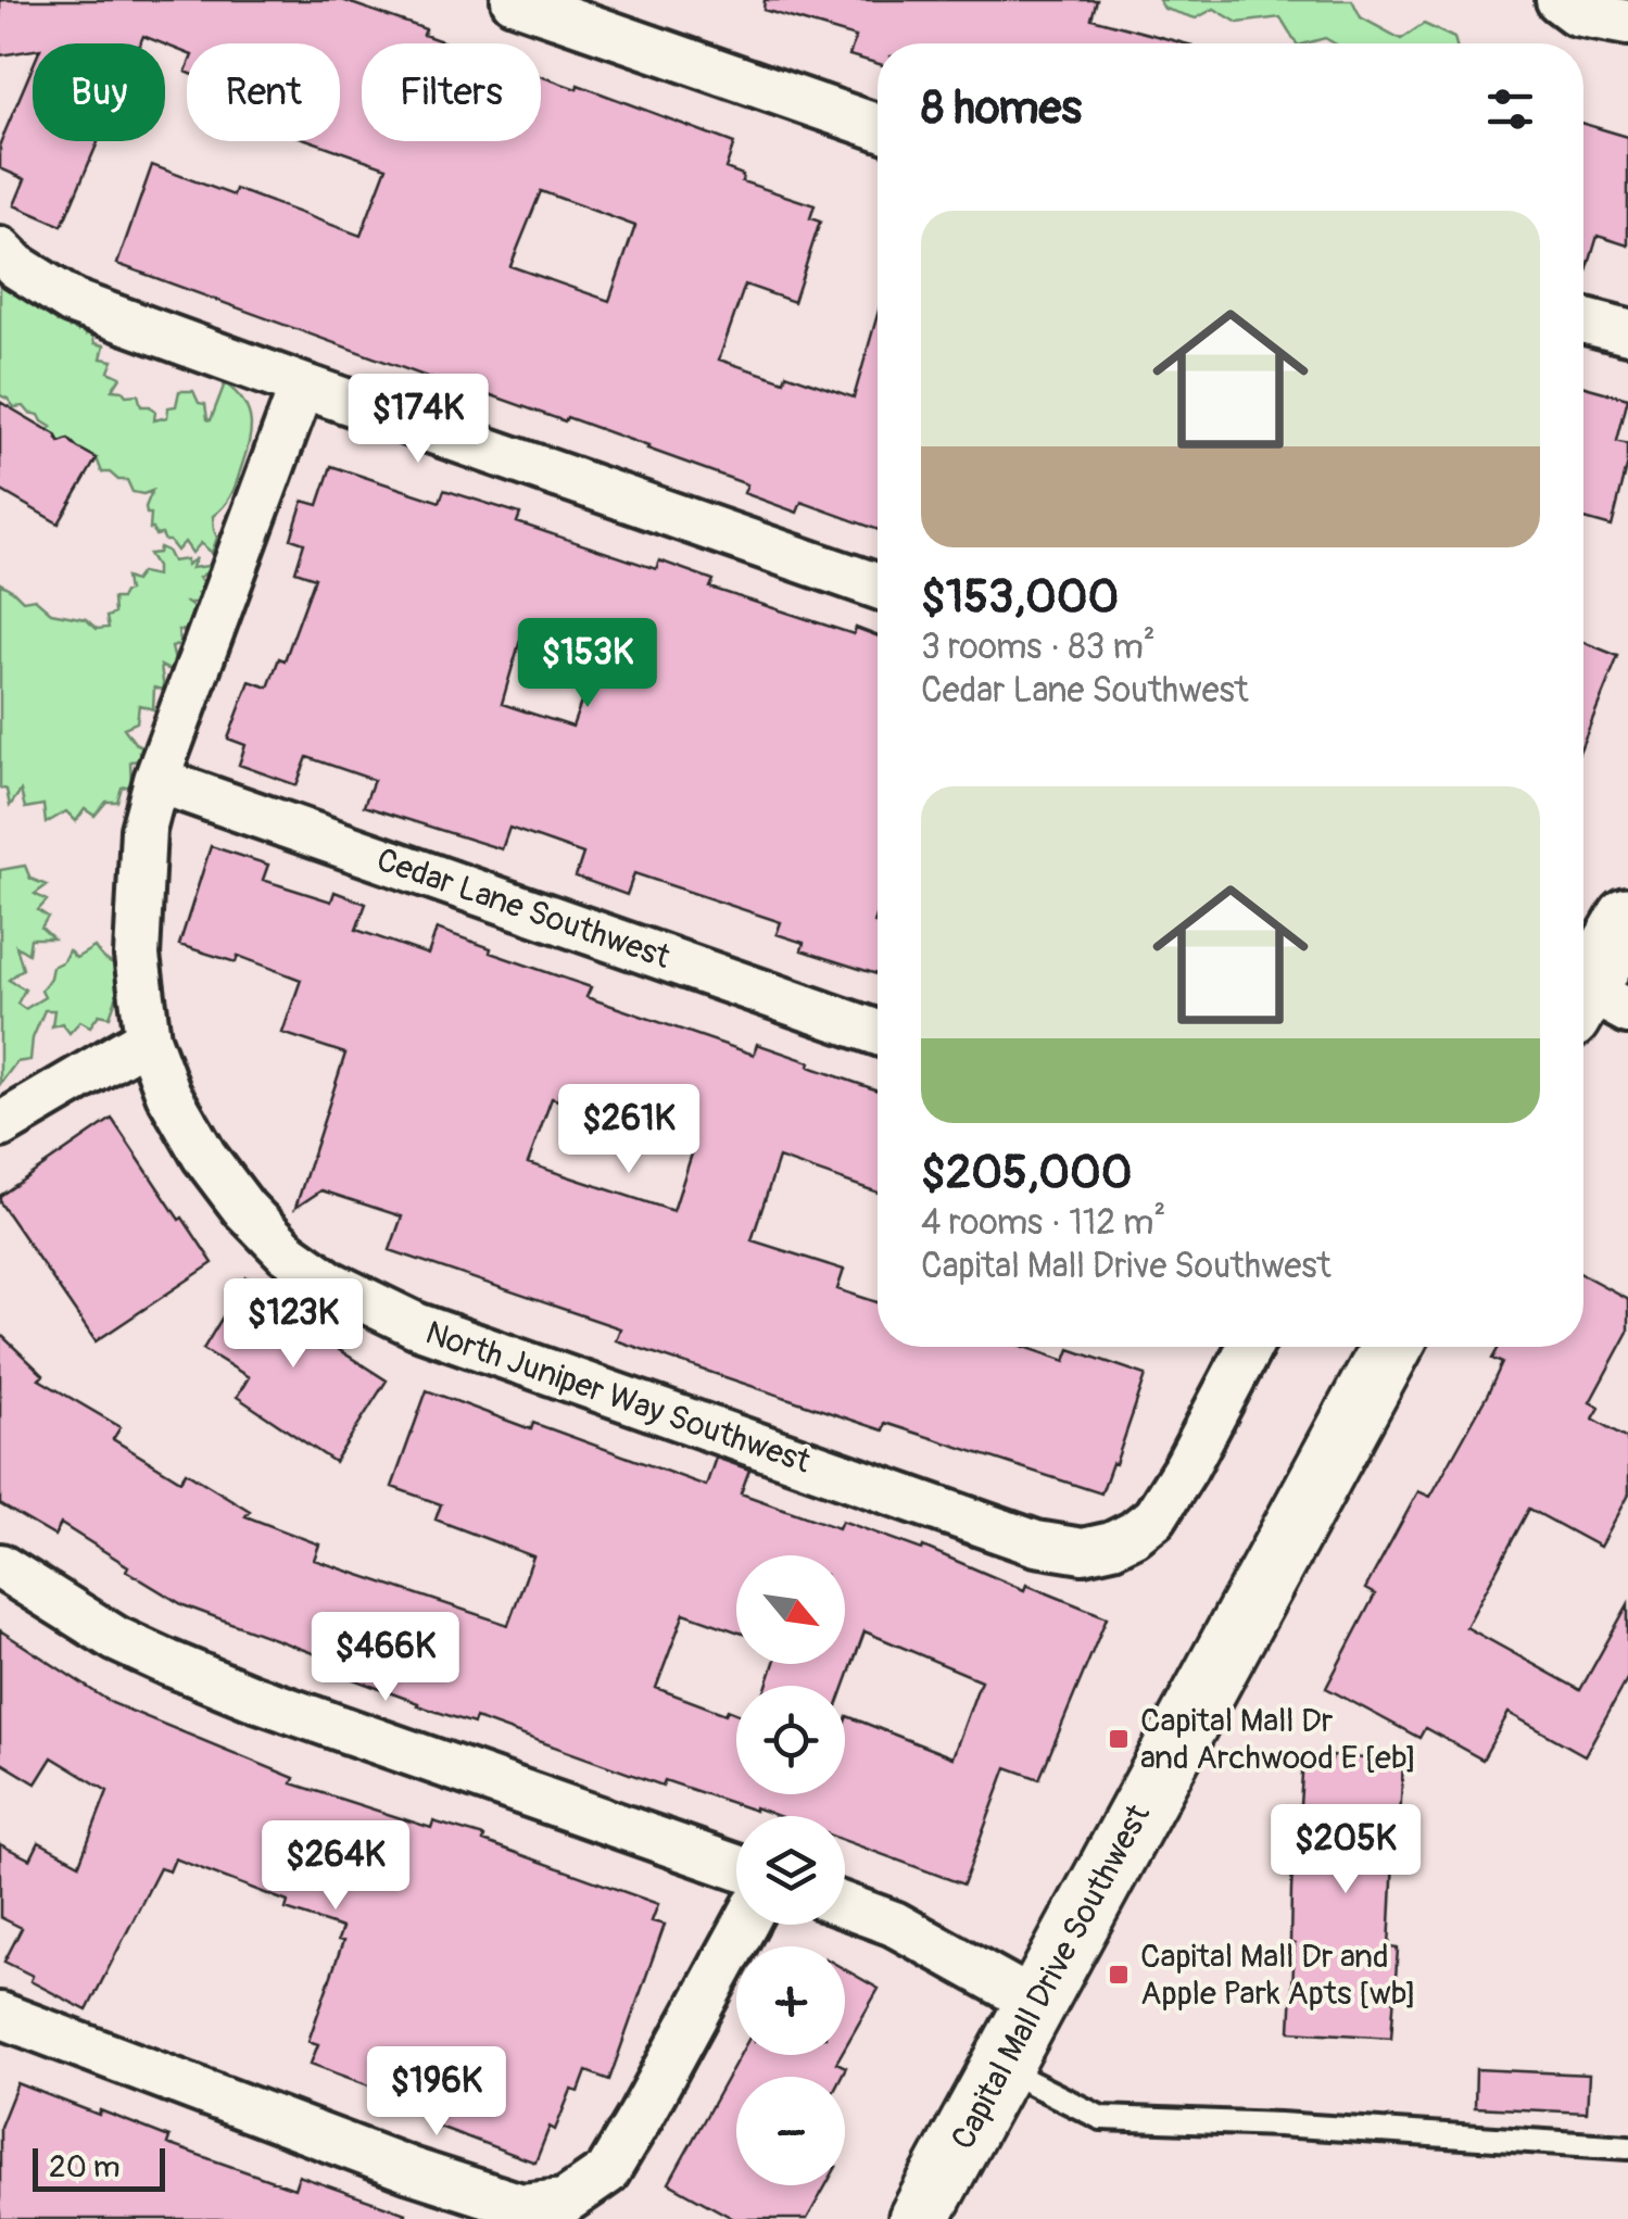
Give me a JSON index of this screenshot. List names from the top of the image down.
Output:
{
  "streets": {
    "street": ["Cedar Lane Southwest", "North Juniper Way Southwest", "Capital Mall Drive Southwest"]
  },
  "crossings": [
    ["Cedar Lane Southwest", "North Juniper Way Southwest"]
  ],
  "places": {
    "transit": ["Capital Mall Dr and Archwood E [eb]", "Capital Mall Dr and Apple Park Apts [wb]"]
  },
  "scale_bar": "20 m",
  "north": "bottom right",
  "page": {
    "chip": ["Buy", "Rent", "Filters"],
    "heading": "8 homes",
    "list": [
      {
        "name": "$153,000",
        "note": "3 rooms · 83 m² · Cedar Lane Southwest"
      },
      {
        "name": "$205,000",
        "note": "4 rooms · 112 m² · Capital Mall Drive Southwest"
      }
    ],
    "price": [
      "$174K",
      "$153K",
      "$261K",
      "$123K",
      "$466K",
      "$205K",
      "$264K",
      "$196K"
    ],
    "map_buttons": ["+", "−"],
    "scale": "20 m"
  }
}
